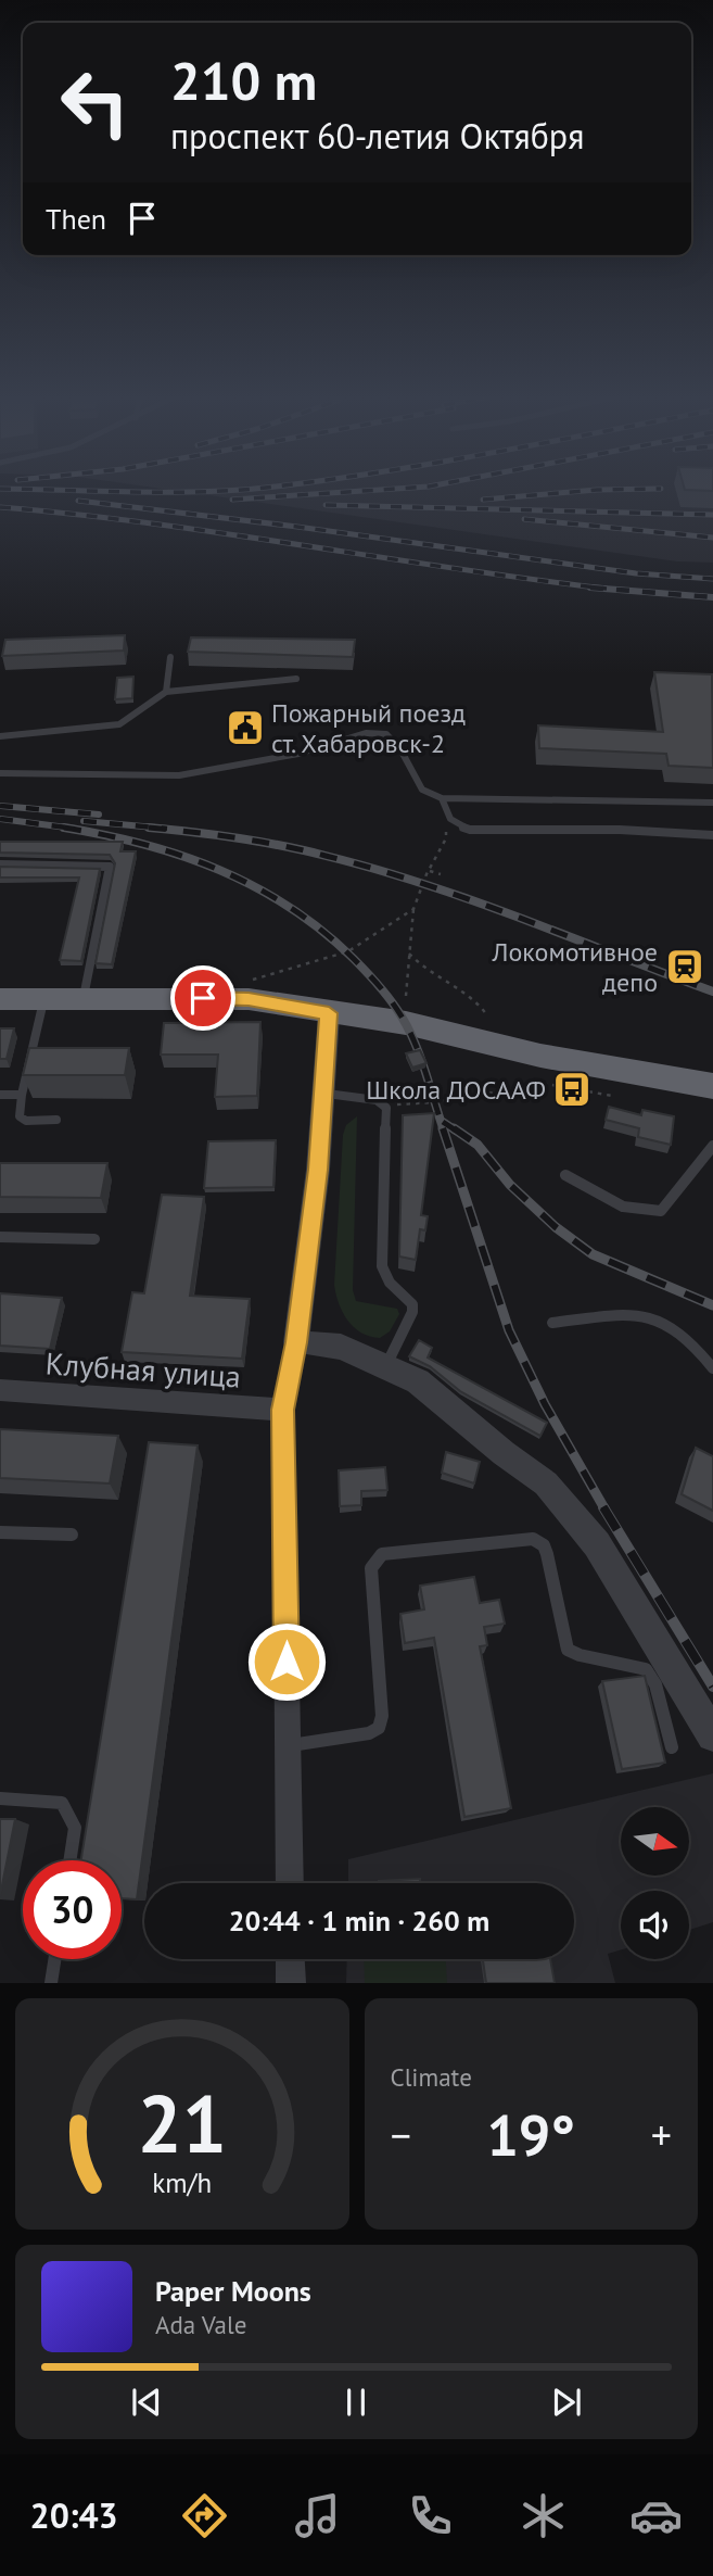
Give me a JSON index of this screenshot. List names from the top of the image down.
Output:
{
  "streets": {
    "street": ["Клубная улица"]
  },
  "places": {
    "public building": ["Пожарный поезд ст. Хабаровск-2"],
    "station": ["Локомотивное депо"],
    "bus stop": ["Школа ДОСААФ"]
  },
  "north": "right",
  "page": {
    "turn": ["210 m", "проспект 60-летия Октября"],
    "then": "Then",
    "limit": "30",
    "trip": "20:44 · 1 min · 260 m",
    "tile": "Climate",
    "heat": ["−", "19°", "+"],
    "song": ["Paper Moons", "Ada Vale"],
    "tabs": "20:43",
    "gauge": ["21", "km/h"]
  }
}
